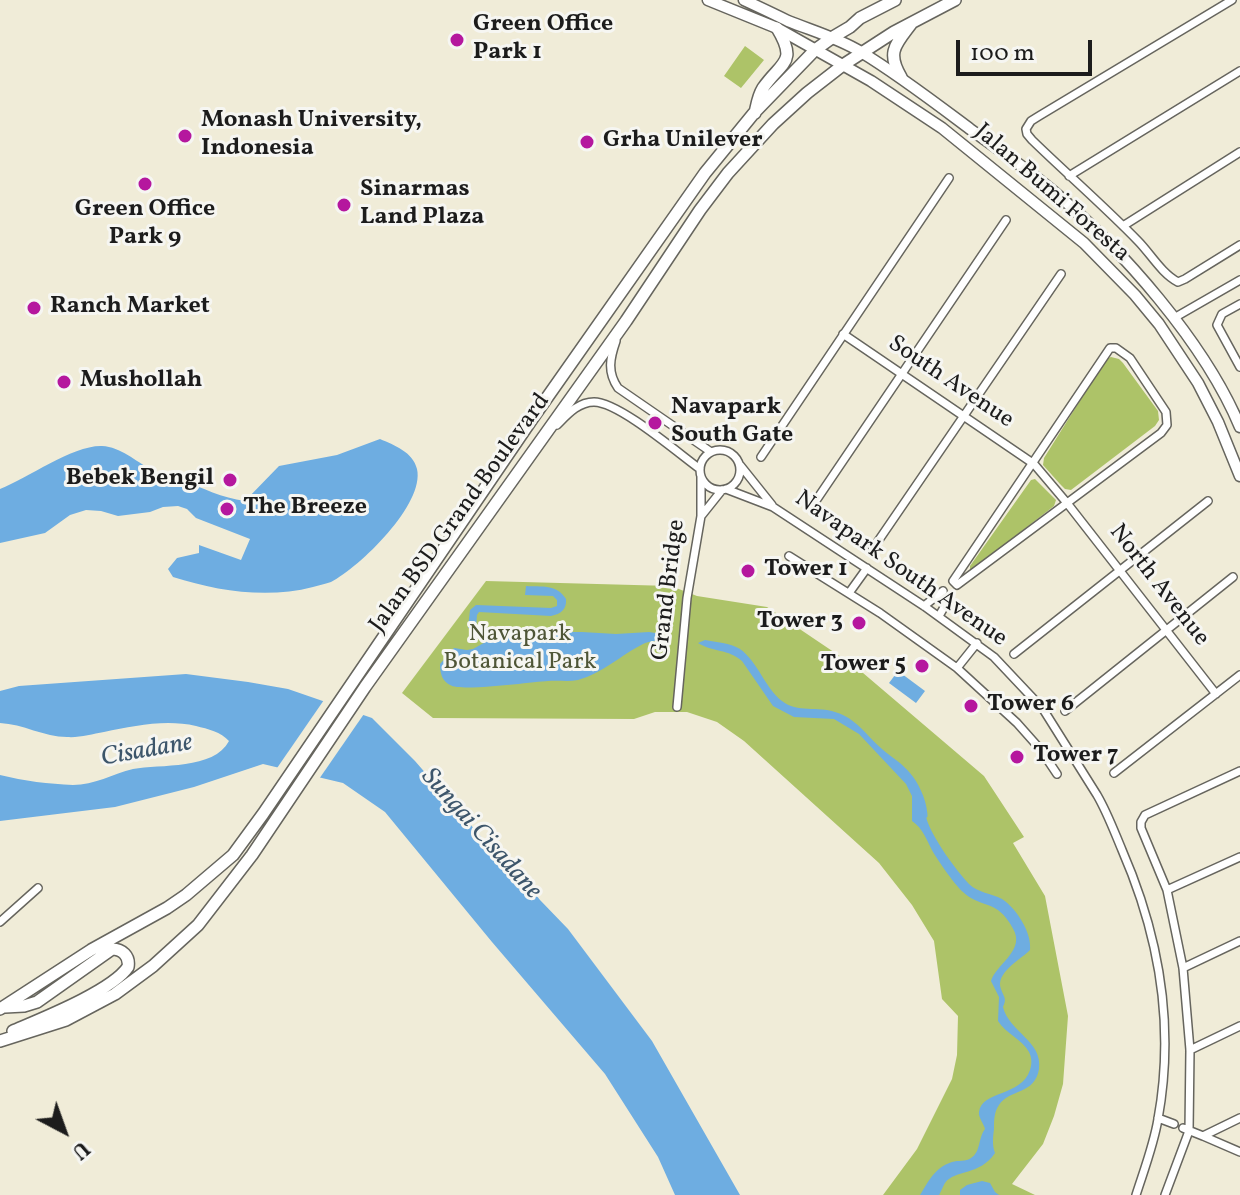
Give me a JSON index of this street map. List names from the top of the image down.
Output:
{
  "streets": {
    "main road": ["Jalan Bumi Foresta", "Jalan BSD Grand Boulevard"],
    "street": [
      "South Avenue",
      "Navapark South Avenue",
      "North Avenue",
      "Grand Bridge"
    ]
  },
  "crossings": [
    ["Jalan Bumi Foresta", "Jalan BSD Grand Boulevard"],
    ["South Avenue", "North Avenue"],
    ["Navapark South Avenue", "Grand Bridge"]
  ],
  "water": ["Cisadane", "Sungai Cisadane"],
  "parks": ["Navapark Botanical Park"],
  "places": [
    "Green Office Park 1",
    "Monash University, Indonesia",
    "Grha Unilever",
    "Green Office Park 9",
    "Sinarmas Land Plaza",
    "Ranch Market",
    "Mushollah",
    "Navapark South Gate",
    "Bebek Bengil",
    "The Breeze",
    "Tower 1",
    "Tower 3",
    "Tower 5",
    "Tower 6",
    "Tower 7"
  ],
  "scale_bar": "100 m",
  "north": "bottom right"
}
